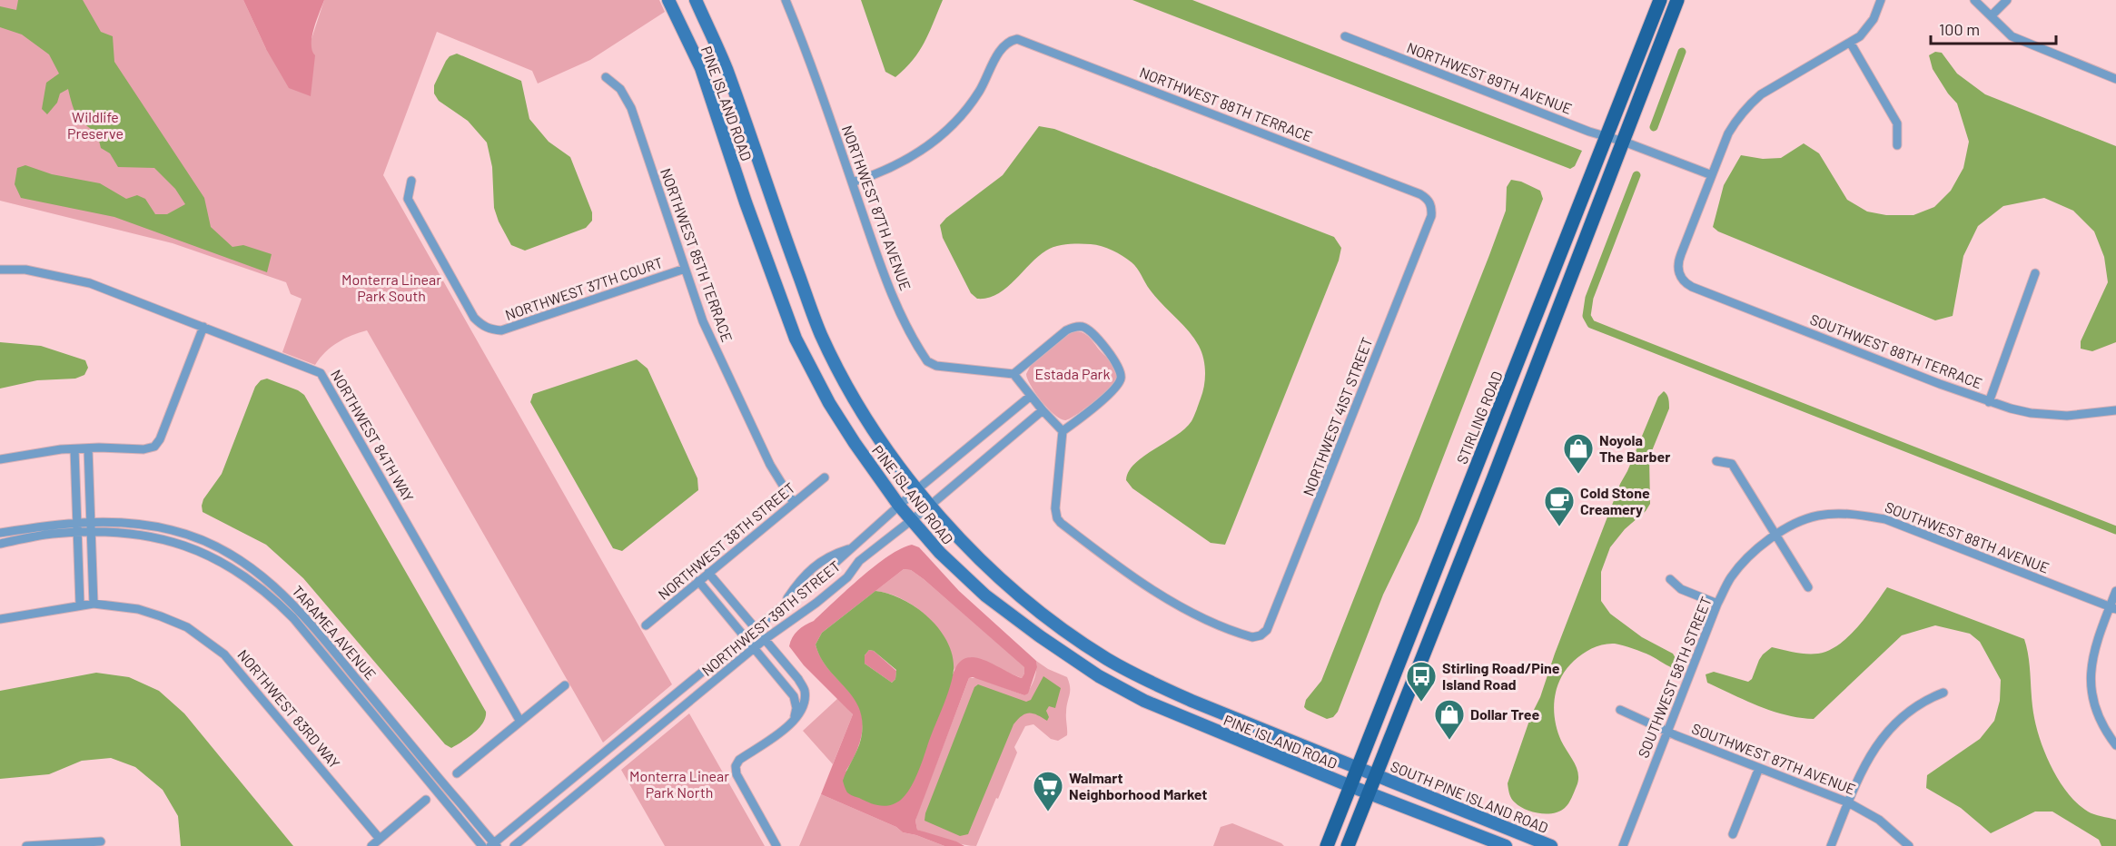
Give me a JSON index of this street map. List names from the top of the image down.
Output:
{
  "streets": {
    "main road": ["PINE ISLAND ROAD", "STIRLING ROAD", "SOUTH PINE ISLAND ROAD"],
    "street": [
      "NORTHWEST 89TH AVENUE",
      "NORTHWEST 88TH TERRACE",
      "NORTHWEST 87TH AVENUE",
      "NORTHWEST 85TH TERRACE",
      "NORTHWEST 37TH COURT",
      "SOUTHWEST 88TH TERRACE",
      "NORTHWEST 41ST STREET",
      "NORTHWEST 84TH WAY",
      "SOUTHWEST 88TH AVENUE",
      "NORTHWEST 38TH STREET",
      "NORTHWEST 39TH STREET",
      "TARAMEA AVENUE",
      "SOUTHWEST 58TH STREET",
      "NORTHWEST 83RD WAY",
      "SOUTHWEST 87TH AVENUE"
    ]
  },
  "crossings": [
    ["NORTHWEST 89TH AVENUE", "SOUTHWEST 88TH TERRACE"],
    ["NORTHWEST 89TH AVENUE", "STIRLING ROAD"],
    ["PINE ISLAND ROAD", "STIRLING ROAD"],
    ["PINE ISLAND ROAD", "NORTHWEST 39TH STREET"],
    ["PINE ISLAND ROAD", "SOUTH PINE ISLAND ROAD"],
    ["NORTHWEST 88TH TERRACE", "NORTHWEST 87TH AVENUE"],
    ["NORTHWEST 88TH TERRACE", "NORTHWEST 41ST STREET"],
    ["NORTHWEST 85TH TERRACE", "NORTHWEST 37TH COURT"],
    ["NORTHWEST 85TH TERRACE", "NORTHWEST 38TH STREET"],
    ["SOUTHWEST 88TH AVENUE", "SOUTHWEST 58TH STREET"],
    ["NORTHWEST 39TH STREET", "TARAMEA AVENUE"],
    ["SOUTHWEST 58TH STREET", "SOUTHWEST 87TH AVENUE"]
  ],
  "parks": [
    "Wildlife Preserve",
    "Monterra Linear Park South",
    "Estada Park",
    "Monterra Linear Park North"
  ],
  "places": {
    "shop": ["Noyola The Barber", "Dollar Tree"],
    "cafe": ["Cold Stone Creamery"],
    "bus stop": ["Stirling Road/Pine Island Road"],
    "supermarket": ["Walmart Neighborhood Market"]
  },
  "scale_bar": "100 m"
}
